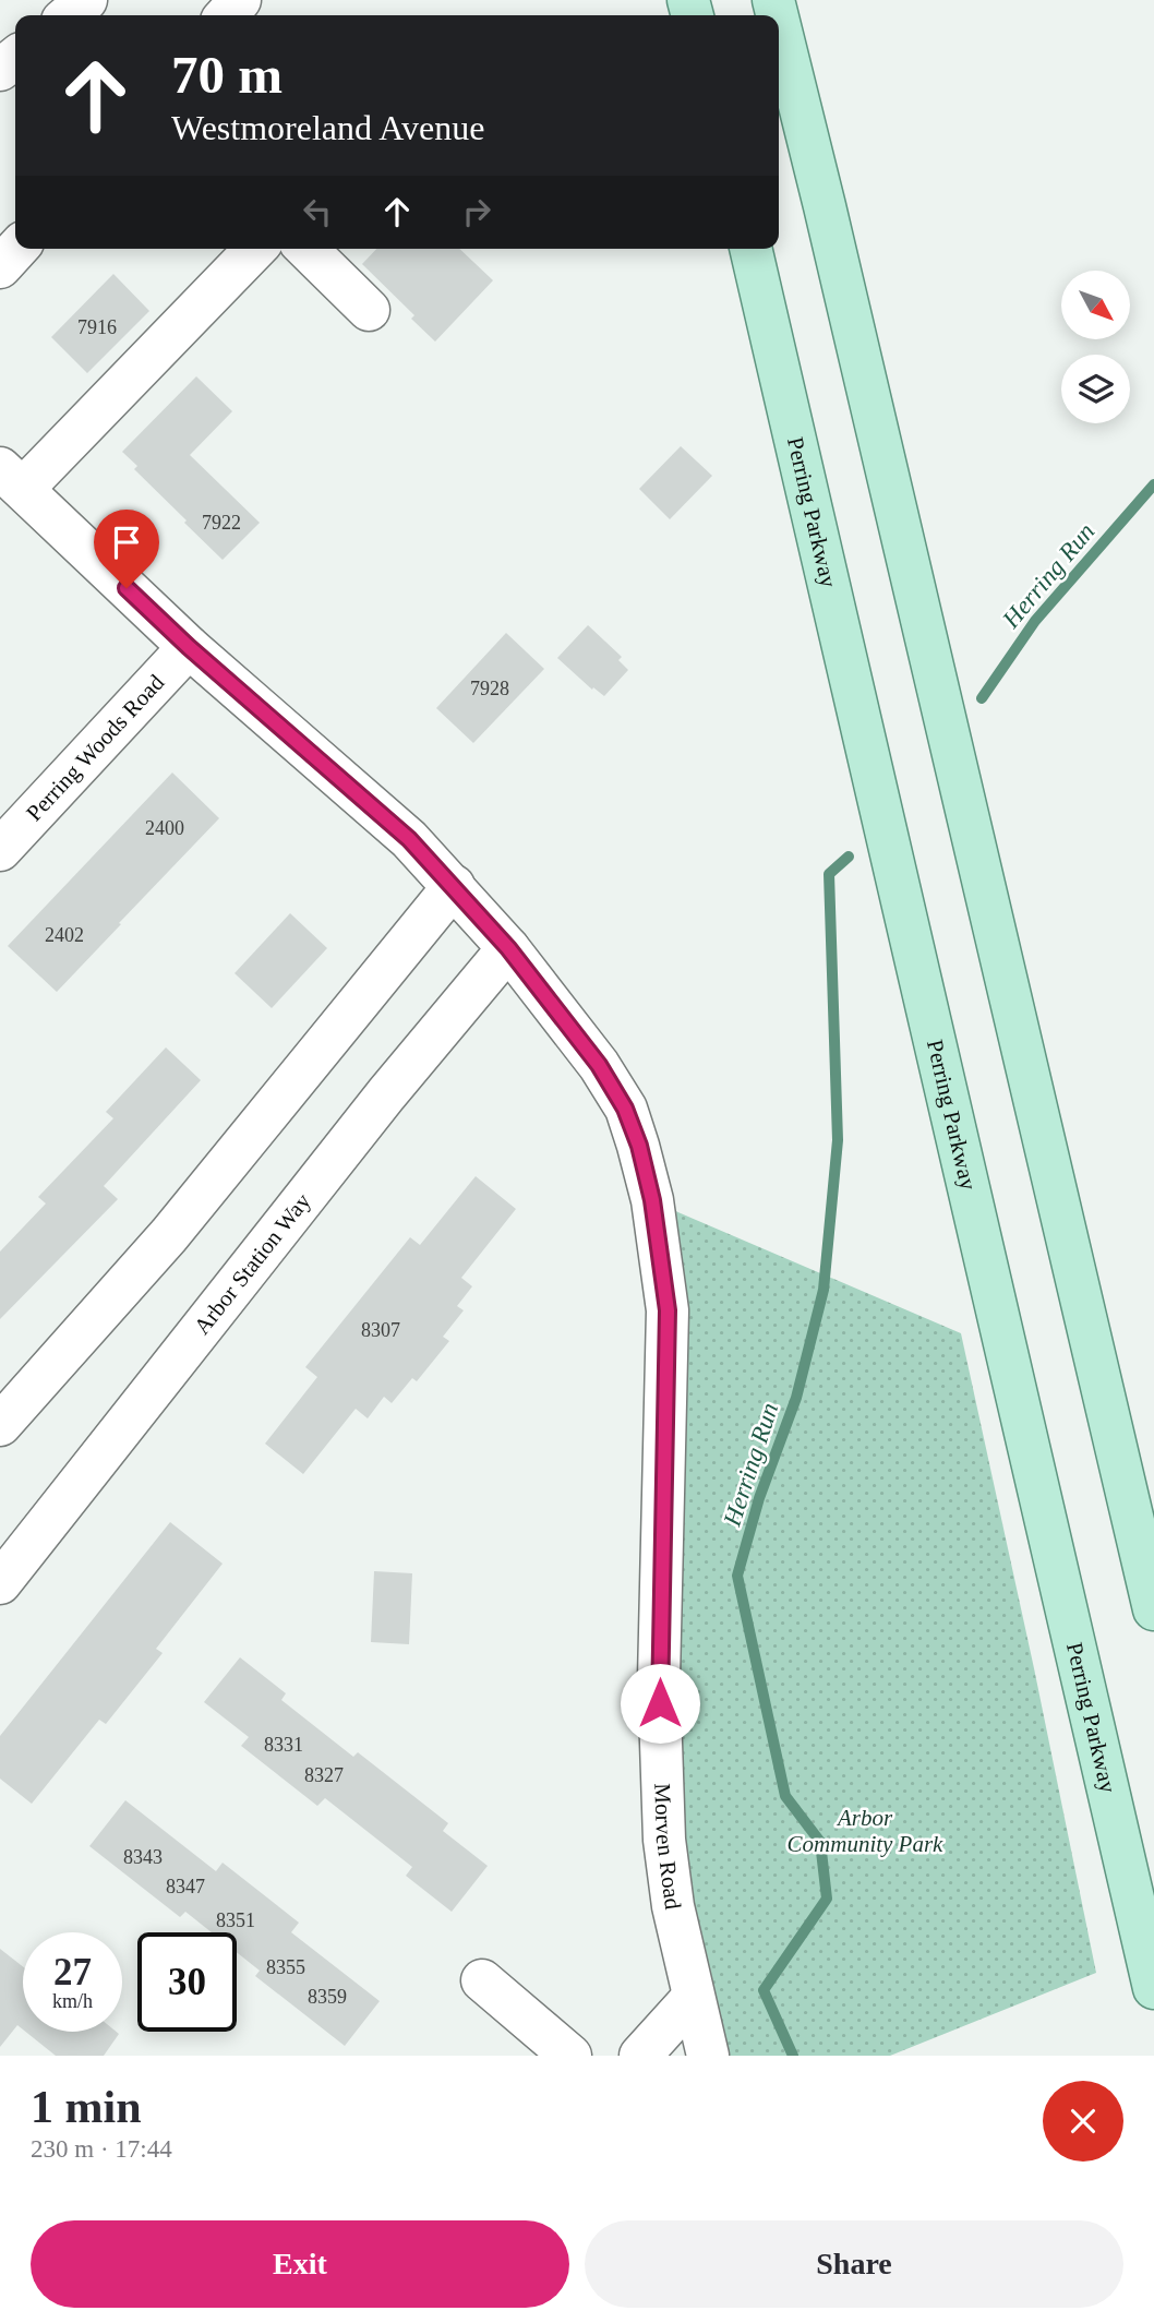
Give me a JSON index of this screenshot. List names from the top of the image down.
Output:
{
  "streets": {
    "main road": ["Perring Parkway"],
    "street": ["Perring Woods Road", "Arbor Station Way", "Morven Road"]
  },
  "crossings": [
    ["Perring Woods Road", "Morven Road"],
    ["Arbor Station Way", "Morven Road"]
  ],
  "water": ["Herring Run"],
  "parks": ["Arbor Community Park"],
  "house_numbers": [
    "7916",
    "7922",
    "7928",
    "2400",
    "2402",
    "8307",
    "8331",
    "8327",
    "8343",
    "8347",
    "8351",
    "8355",
    "8359"
  ],
  "north": "bottom right",
  "page": {
    "turn": ["70 m", "Westmoreland Avenue"],
    "speed": "27 km/h",
    "limit": "30",
    "heading": ["1 min", "230 m · 17:44"],
    "buttons": ["Exit", "Share"]
  }
}
